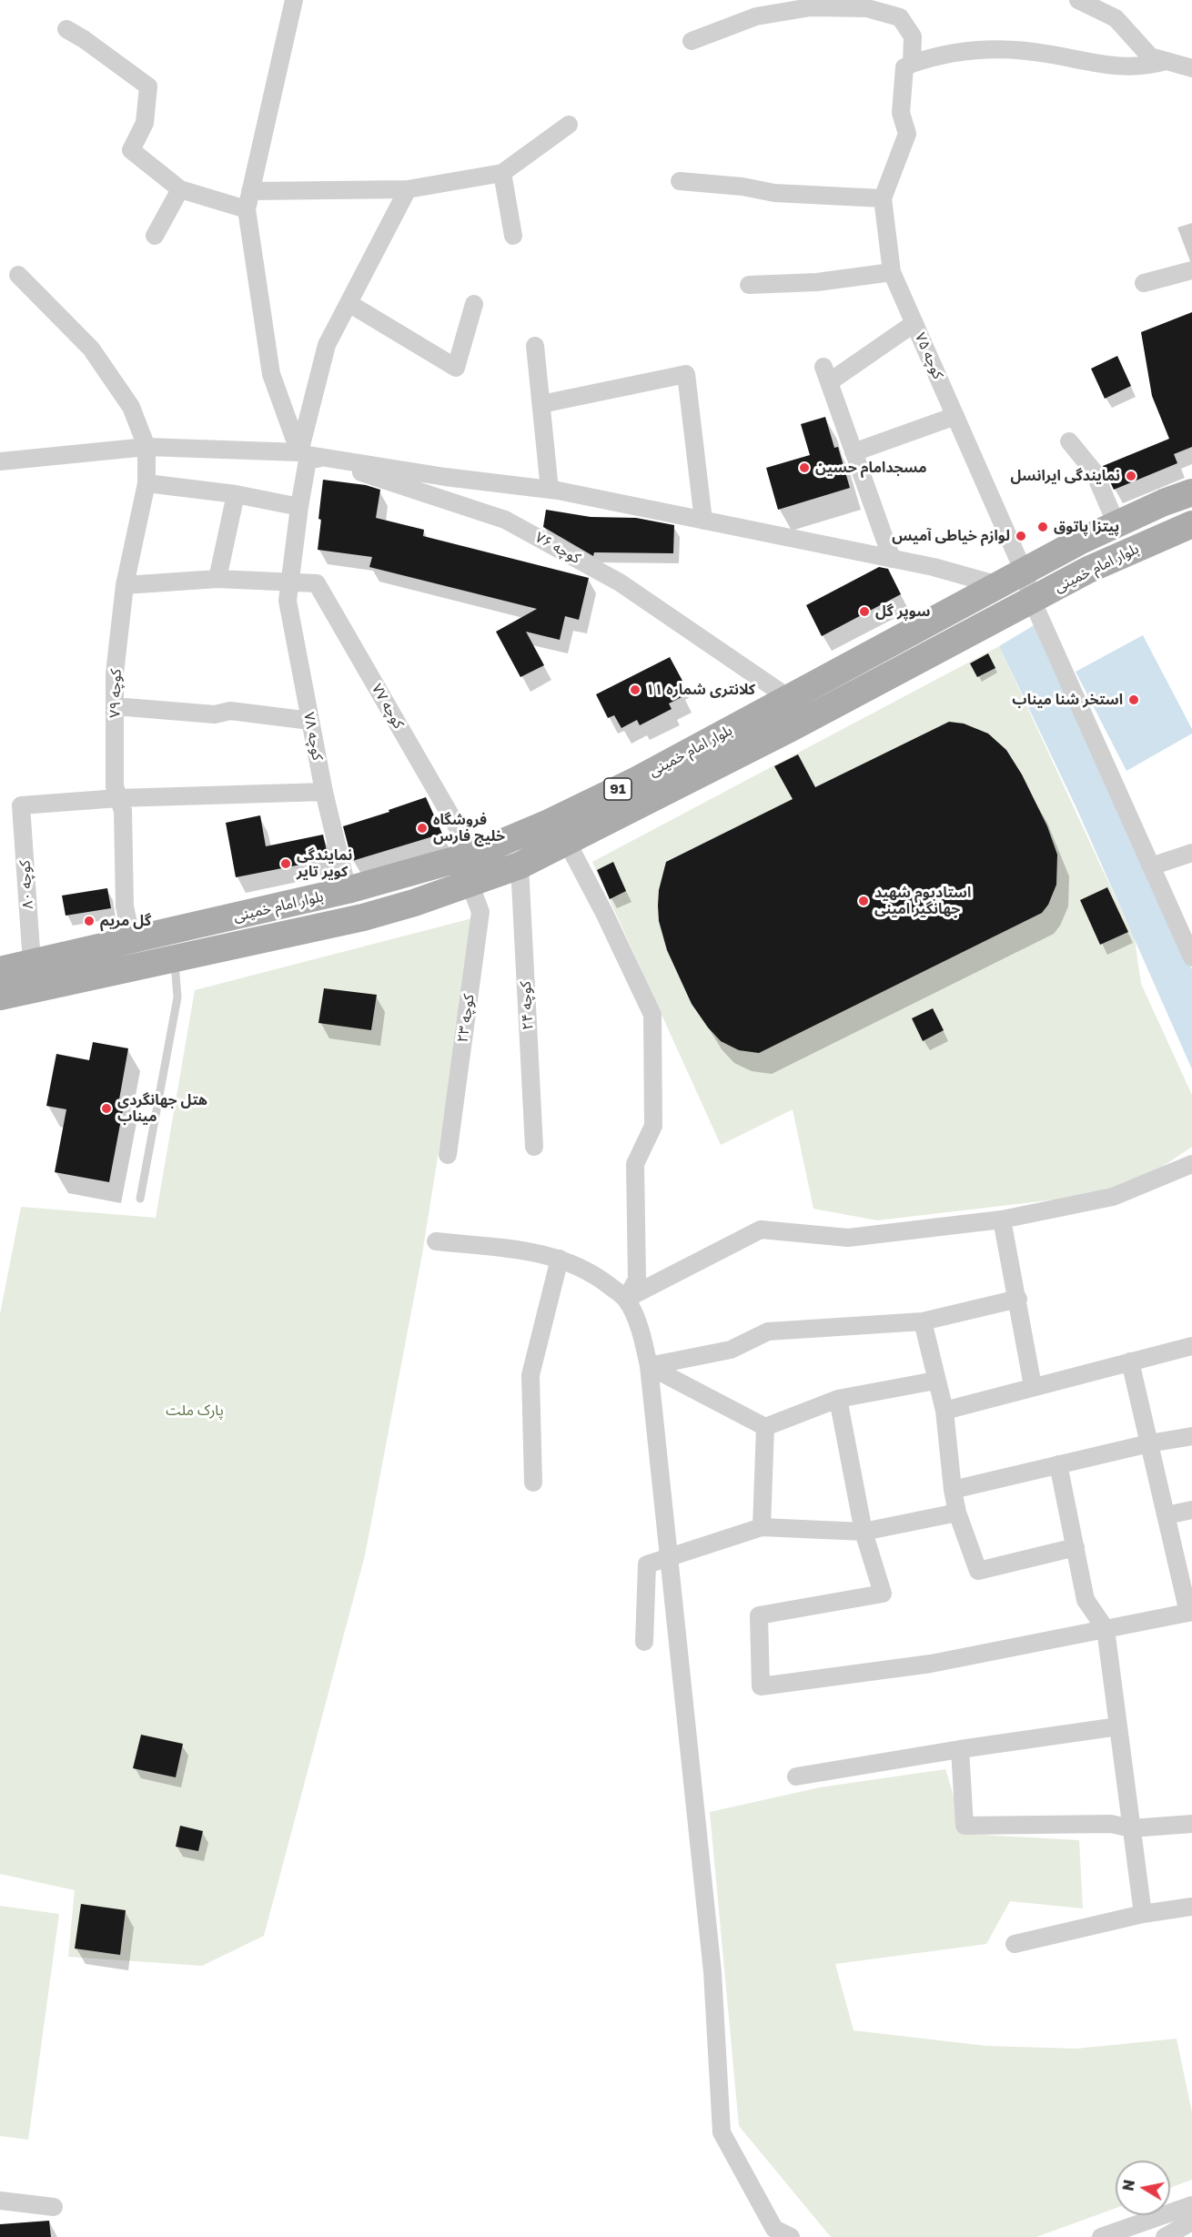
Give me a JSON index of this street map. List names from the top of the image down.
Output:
{
  "streets": {
    "main road": ["بلوار امام خمینی", "91"],
    "street": [
      "کوچه ۷۵",
      "کوچه ۷۶",
      "کوچه ۷۹",
      "کوچه ۷۷",
      "کوچه ۷۸",
      "کوچه ۸۰",
      "کوچه ۲۴",
      "کوچه ۲۳"
    ]
  },
  "crossings": [
    ["کوچه ۷۵", "بلوار امام خمینی"],
    ["کوچه ۷۶", "بلوار امام خمینی"],
    ["کوچه ۷۶", "کوچه ۷۸"],
    ["بلوار امام خمینی", "کوچه ۷۹"],
    ["بلوار امام خمینی", "کوچه ۷۷"],
    ["بلوار امام خمینی", "کوچه ۷۸"],
    ["بلوار امام خمینی", "کوچه ۸۰"],
    ["بلوار امام خمینی", "کوچه ۲۴"],
    ["بلوار امام خمینی", "کوچه ۲۳"],
    ["کوچه ۷۹", "کوچه ۸۰"],
    ["کوچه ۷۷", "کوچه ۷۸"]
  ],
  "parks": ["پارک ملت"],
  "places": [
    "مسجدامام حسین",
    "نمایندگی ایرانسل",
    "پیتزا پاتوق",
    "لوازم خیاطی آمیس",
    "سوپر گل",
    "کلانتری شماره ۱۱",
    "استخر شنا میناب",
    "فروشگاه خلیج فارس",
    "نمایندگی کویر تایر",
    "استادیوم شهید جهانگیر امینی",
    "گل مریم",
    "هتل جهانگردی میناب"
  ],
  "north": "left"
}
